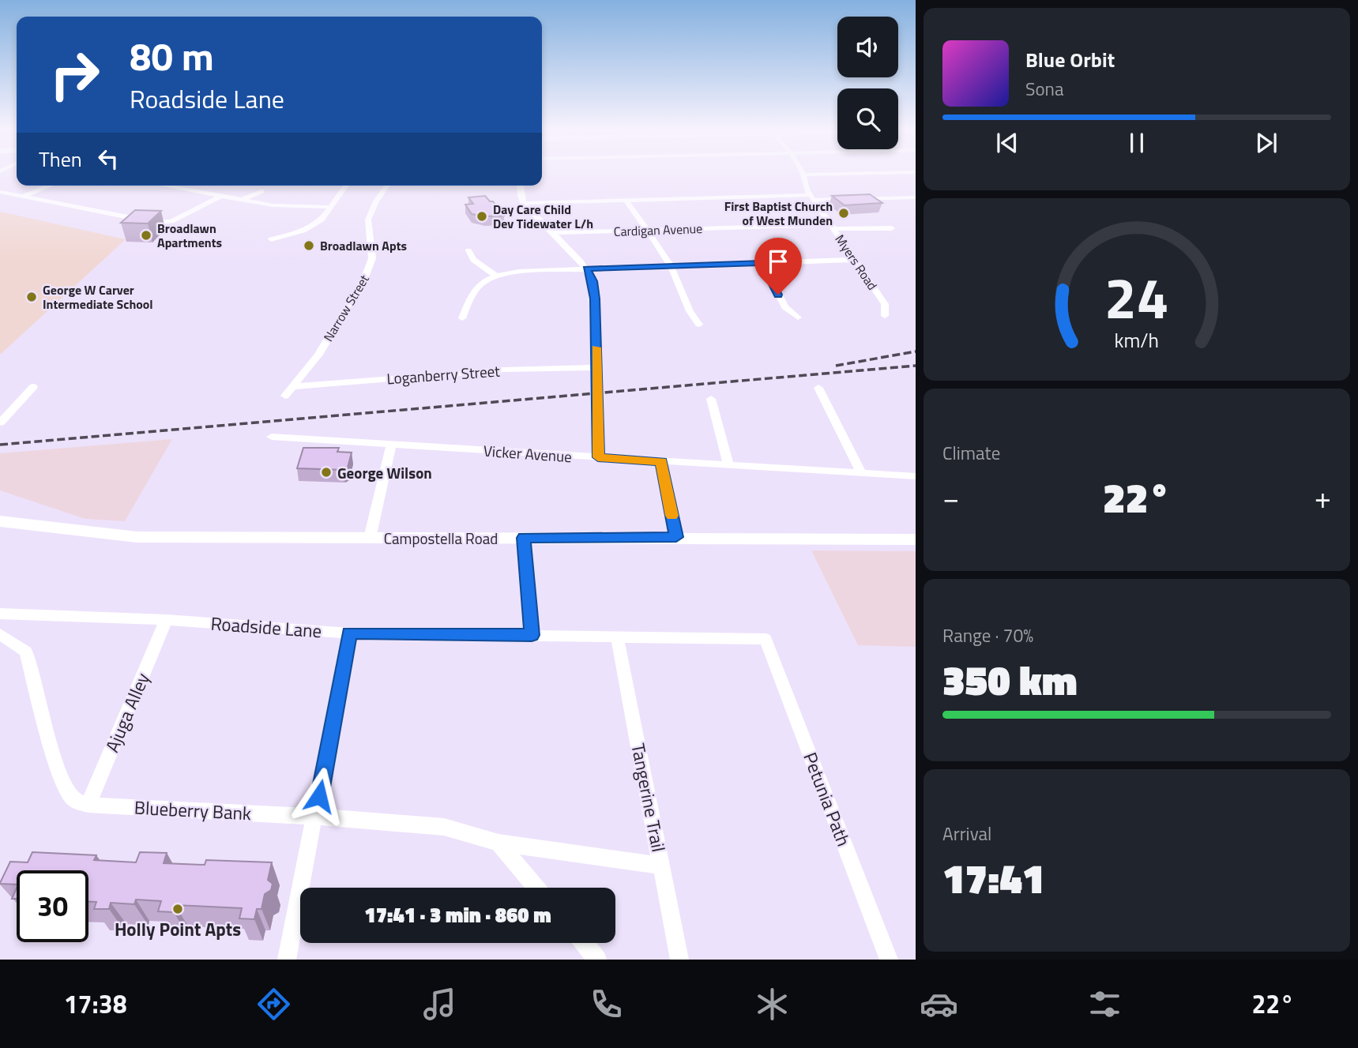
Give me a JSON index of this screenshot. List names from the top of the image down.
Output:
{
  "streets": {
    "main road": ["Campostella Road"],
    "street": [
      "Cardigan Avenue",
      "Myers Road",
      "Narrow Street",
      "Loganberry Street",
      "Vicker Avenue",
      "Roadside Lane",
      "Ajuga Alley",
      "Tangerine Trail",
      "Petunia Path",
      "Blueberry Bank"
    ]
  },
  "crossings": [
    ["Cardigan Avenue", "Myers Road"],
    ["Narrow Street", "Loganberry Street"],
    ["Roadside Lane", "Ajuga Alley"],
    ["Roadside Lane", "Tangerine Trail"],
    ["Roadside Lane", "Petunia Path"],
    ["Ajuga Alley", "Blueberry Bank"],
    ["Tangerine Trail", "Blueberry Bank"]
  ],
  "places": [
    "First Baptist Church of West Munden",
    "Day Care Child Dev Tidewater L/h",
    "Broadlawn Apartments",
    "Broadlawn Apts",
    "George W Carver Intermediate School",
    "George Wilson",
    "Holly Point Apts"
  ],
  "page": {
    "turn": ["80 m", "Roadside Lane"],
    "song": ["Blue Orbit", "Sona"],
    "then": "Then",
    "tile": [
      "Climate",
      ["Range · 70%", "350 km"],
      ["Arrival", "17:41"]
    ],
    "heat": ["−", "22°", "+"],
    "limit": "30",
    "trip": "17:41 · 3 min · 860 m",
    "tabs": ["17:38", "22°"],
    "gauge": ["24", "km/h"]
  }
}
